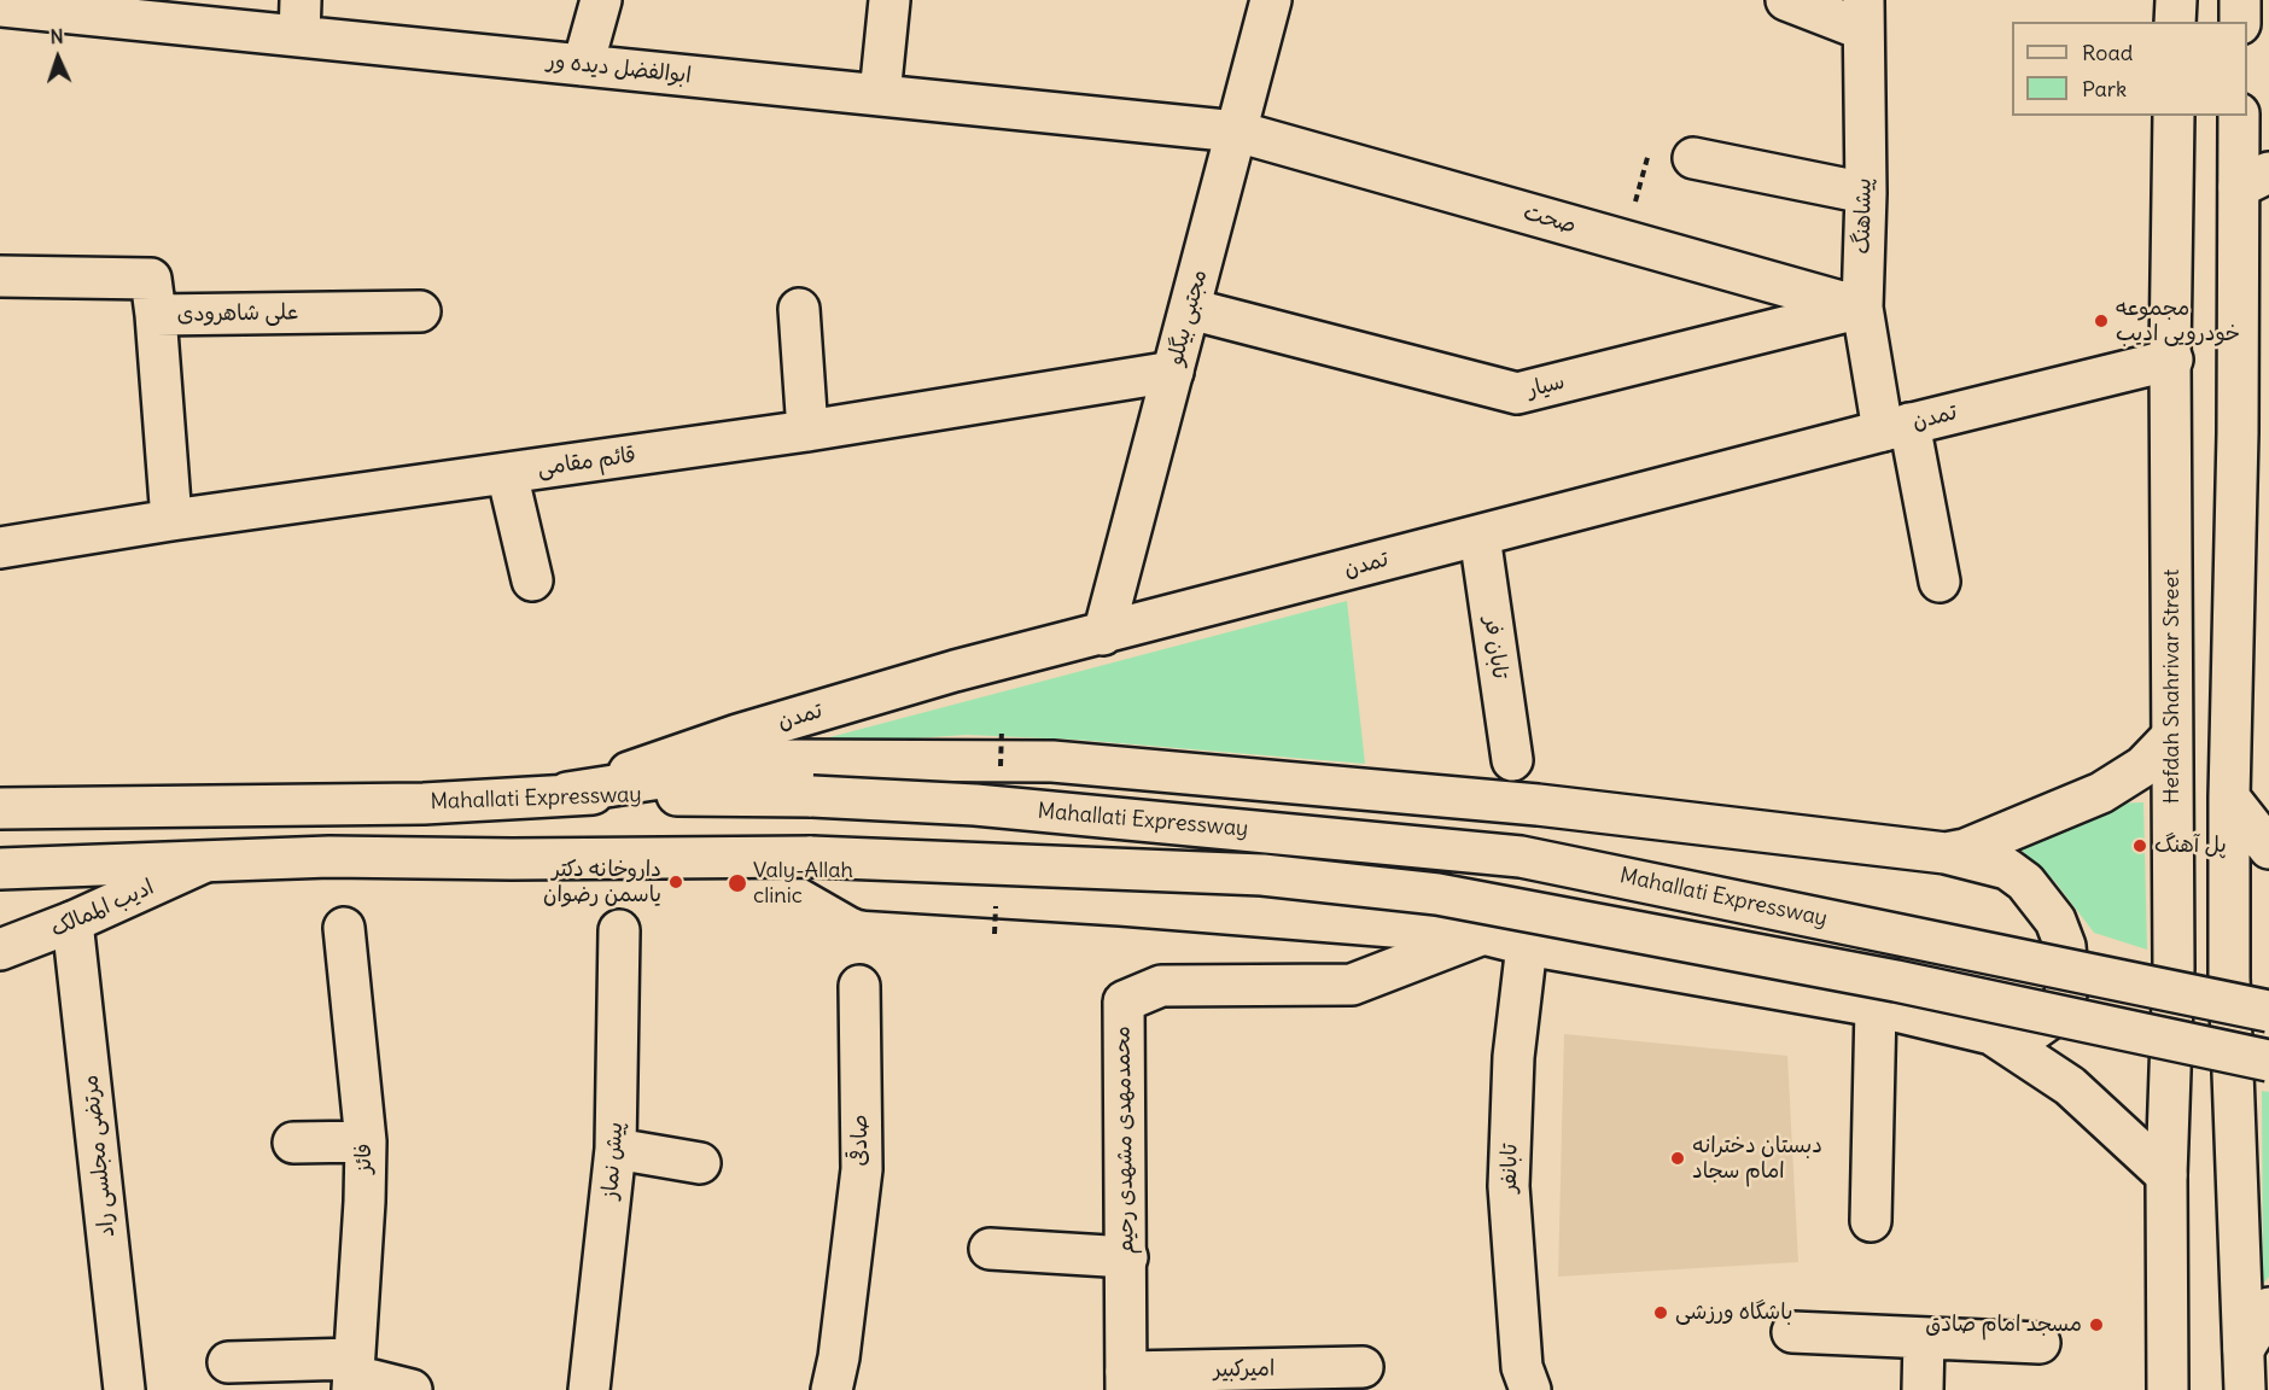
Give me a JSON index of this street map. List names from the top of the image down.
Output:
{
  "streets": {
    "main road": [
      "ابوالفضل دیده ور",
      "پیشاهنگ",
      "صحت",
      "علی شاهرودی",
      "مجتبی بیگلو",
      "سیار",
      "تمدن",
      "قائم مقامی",
      "تابان فر",
      "Hefdah Shahrivar Street",
      "Mahallati Expressway",
      "ادیب الممالک",
      "صادقی",
      "محمدمهدی مشهدی رحیم",
      "مرتضی مجلسی راد",
      "فائز",
      "پیش نماز",
      "تابانفر",
      "امیرکبیر"
    ]
  },
  "crossings": [
    ["ابوالفضل دیده ور", "صحت"],
    ["ابوالفضل دیده ور", "مجتبی بیگلو"],
    ["پیشاهنگ", "صحت"],
    ["پیشاهنگ", "سیار"],
    ["پیشاهنگ", "تمدن"],
    ["صحت", "مجتبی بیگلو"],
    ["صحت", "سیار"],
    ["مجتبی بیگلو", "سیار"],
    ["مجتبی بیگلو", "تمدن"],
    ["مجتبی بیگلو", "قائم مقامی"],
    ["تمدن", "تابان فر"],
    ["تمدن", "Hefdah Shahrivar Street"],
    ["تمدن", "Mahallati Expressway"],
    ["Mahallati Expressway", "ادیب الممالک"],
    ["ادیب الممالک", "مرتضی مجلسی راد"],
    ["محمدمهدی مشهدی رحیم", "امیرکبیر"]
  ],
  "places": [
    "مجموعه خودرویی ادیب",
    "پل آهنگ",
    "داروخانه دکتر یاسمن رضوان",
    "Valy-Allah clinic",
    "دبستان دخترانه امام سجاد",
    "باشگاه ورزشی",
    "مسجد امام صادق"
  ],
  "legend": ["Road", "Park"],
  "north": "top"
}
